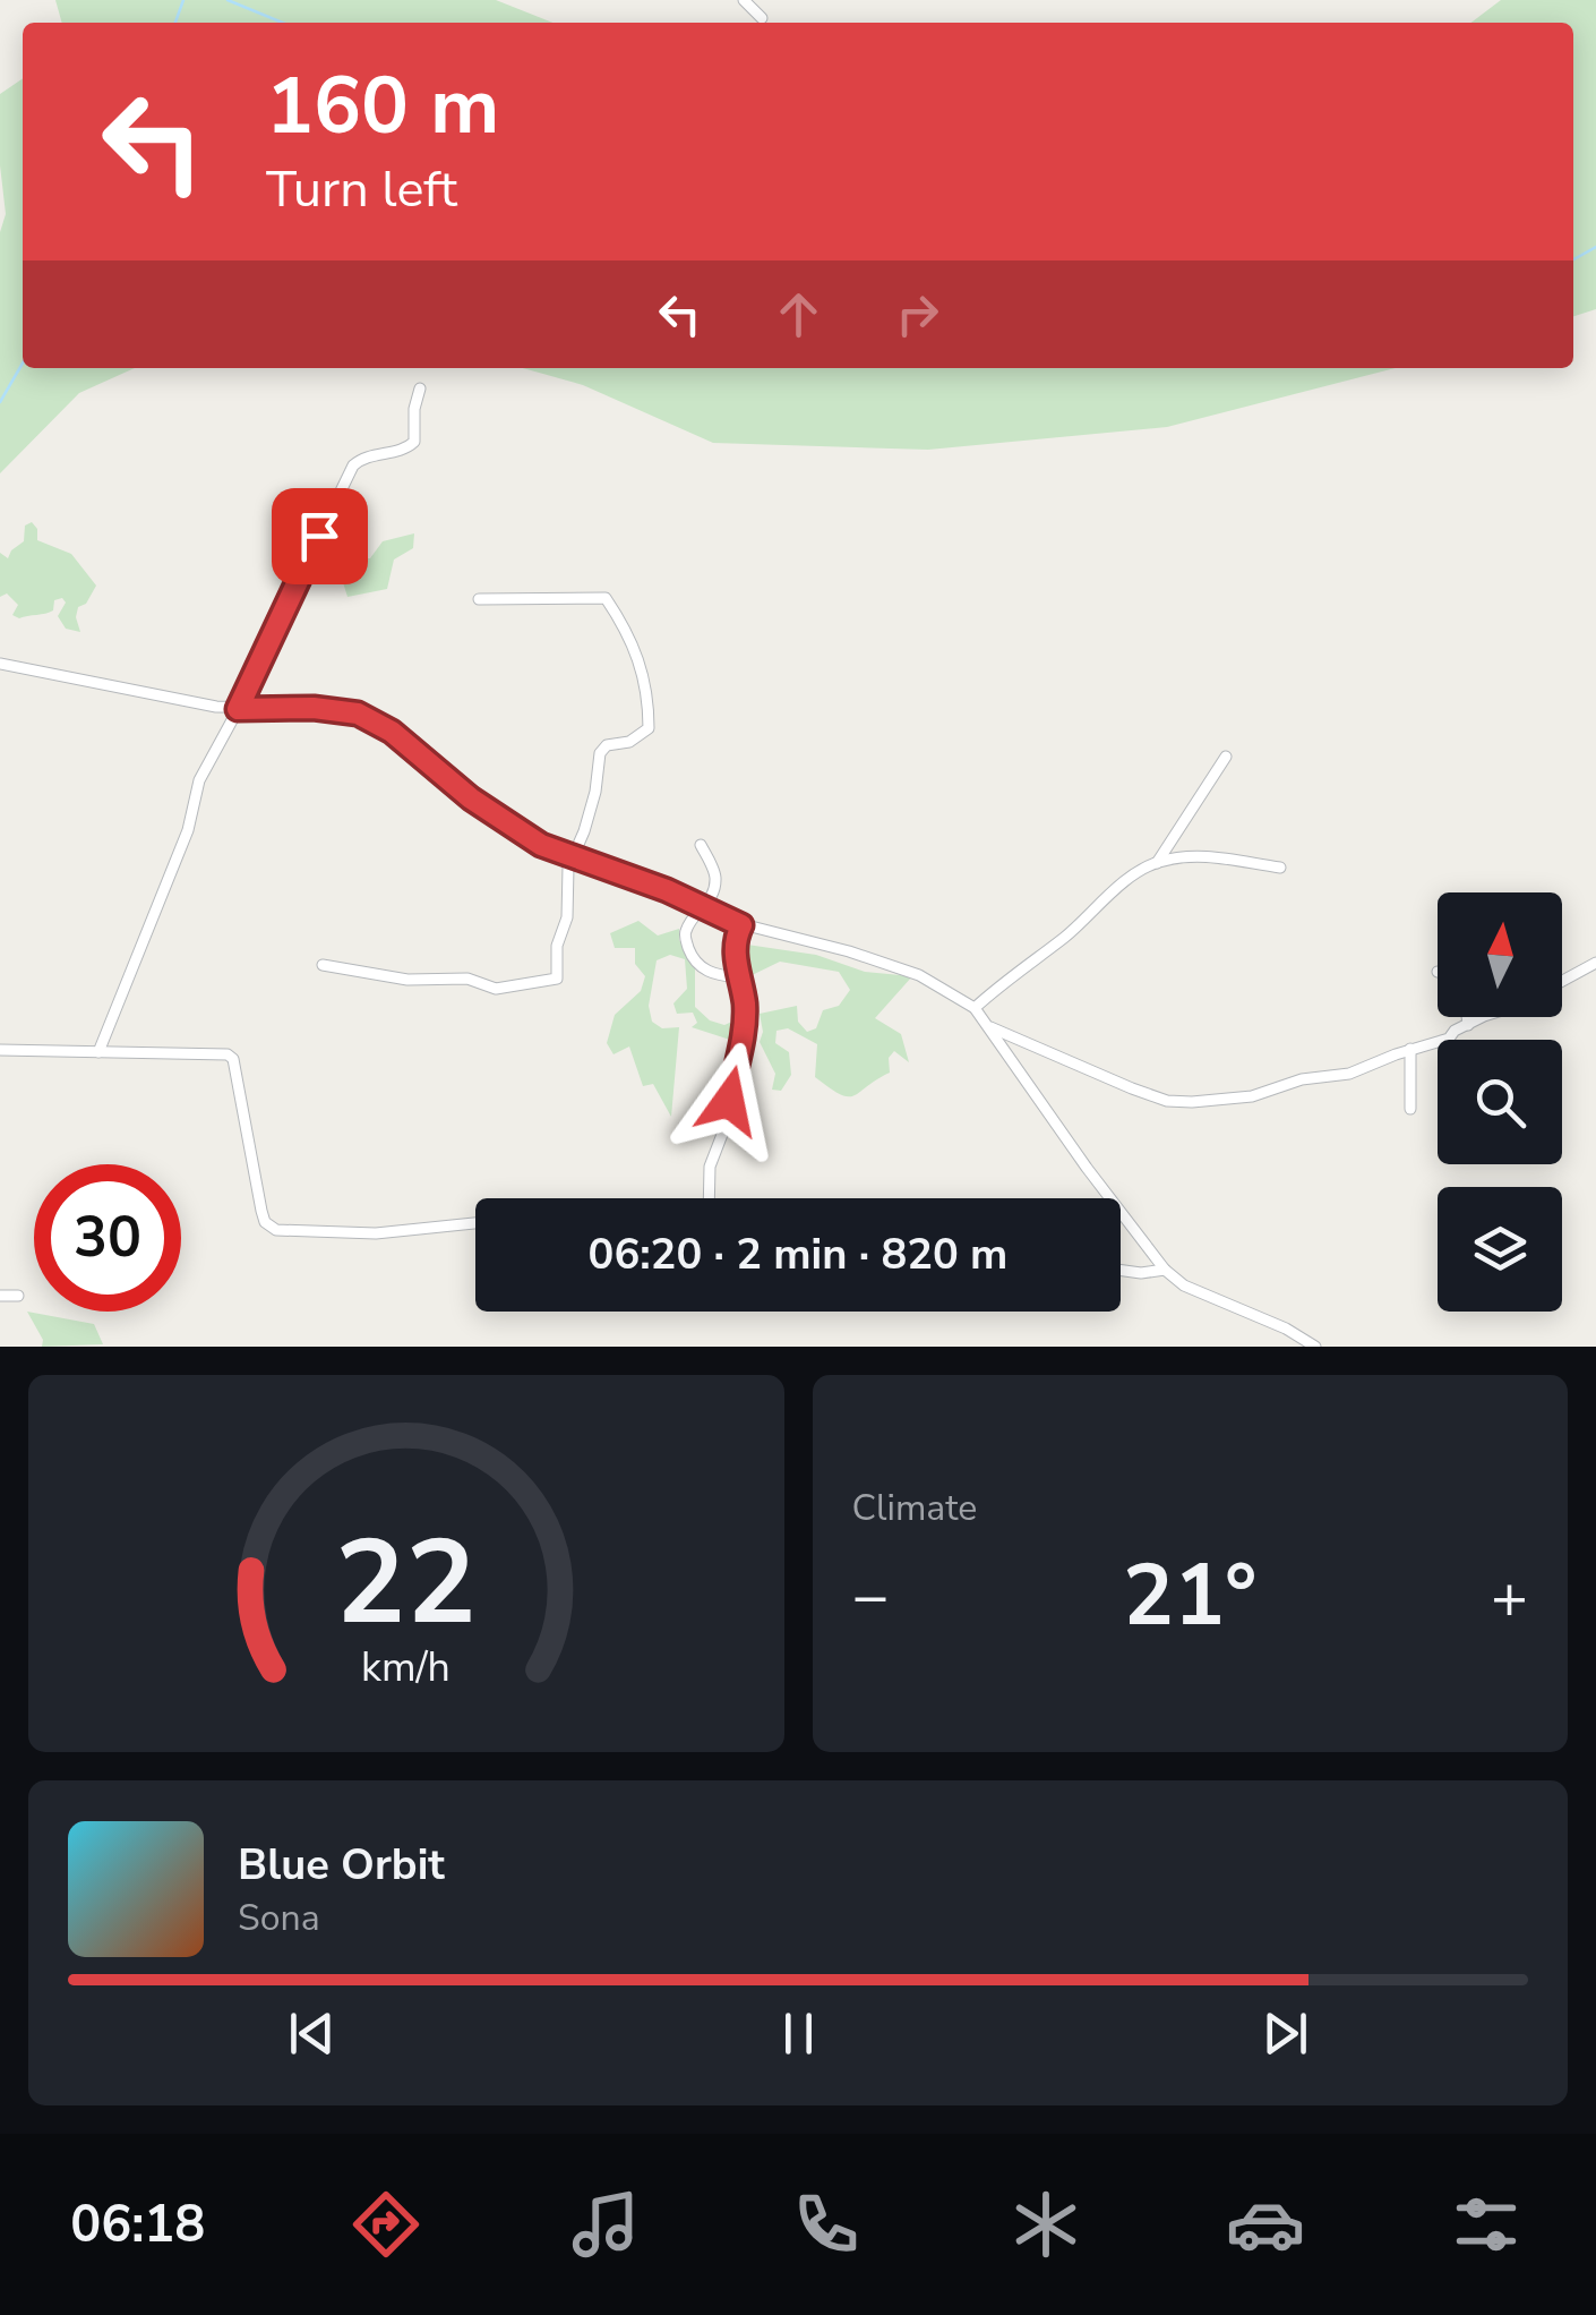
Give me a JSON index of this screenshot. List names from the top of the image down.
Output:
{
  "north": "top",
  "page": {
    "turn": ["160 m", "Turn left"],
    "limit": "30",
    "trip": "06:20 · 2 min · 820 m",
    "tile": "Climate",
    "heat": ["−", "21°", "+"],
    "song": ["Blue Orbit", "Sona"],
    "tabs": "06:18",
    "gauge": ["22", "km/h"]
  }
}
